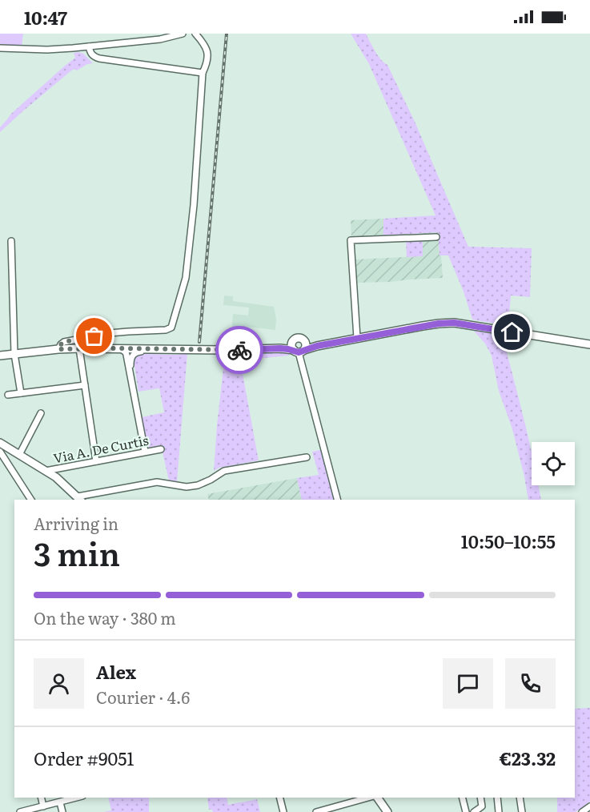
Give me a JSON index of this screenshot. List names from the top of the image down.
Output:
{
  "streets": {
    "street": ["Via A. De Curtis"]
  },
  "page": {
    "status": "10:47",
    "heading": ["3 min", "Arriving in", "10:50–10:55"],
    "panel": [
      "Alex",
      "Courier · 4.6",
      "Order #9051",
      "€23.32"
    ],
    "bar": "On the way · 380 m"
  }
}
